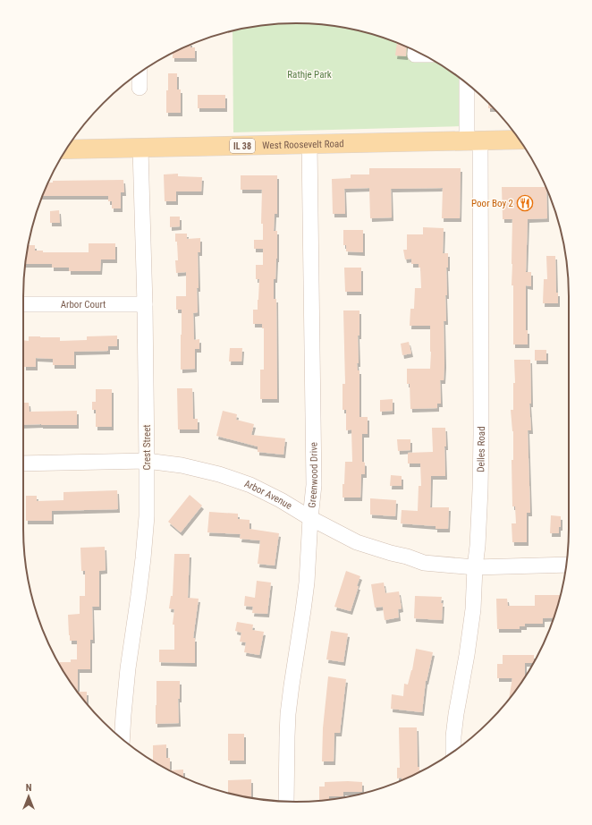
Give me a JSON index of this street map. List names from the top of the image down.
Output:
{
  "streets": {
    "main road": ["West Roosevelt Road", "IL 38"],
    "street": [
      "Arbor Court",
      "Crest Street",
      "Delles Road",
      "Greenwood Drive",
      "Arbor Avenue"
    ]
  },
  "crossings": [
    ["West Roosevelt Road", "Crest Street"],
    ["West Roosevelt Road", "Delles Road"],
    ["West Roosevelt Road", "Greenwood Drive"],
    ["Arbor Court", "Crest Street"],
    ["Crest Street", "Arbor Avenue"],
    ["Delles Road", "Arbor Avenue"],
    ["Greenwood Drive", "Arbor Avenue"]
  ],
  "parks": ["Rathje Park"],
  "places": {
    "restaurant": ["Poor Boy 2"]
  },
  "north": "top"
}
